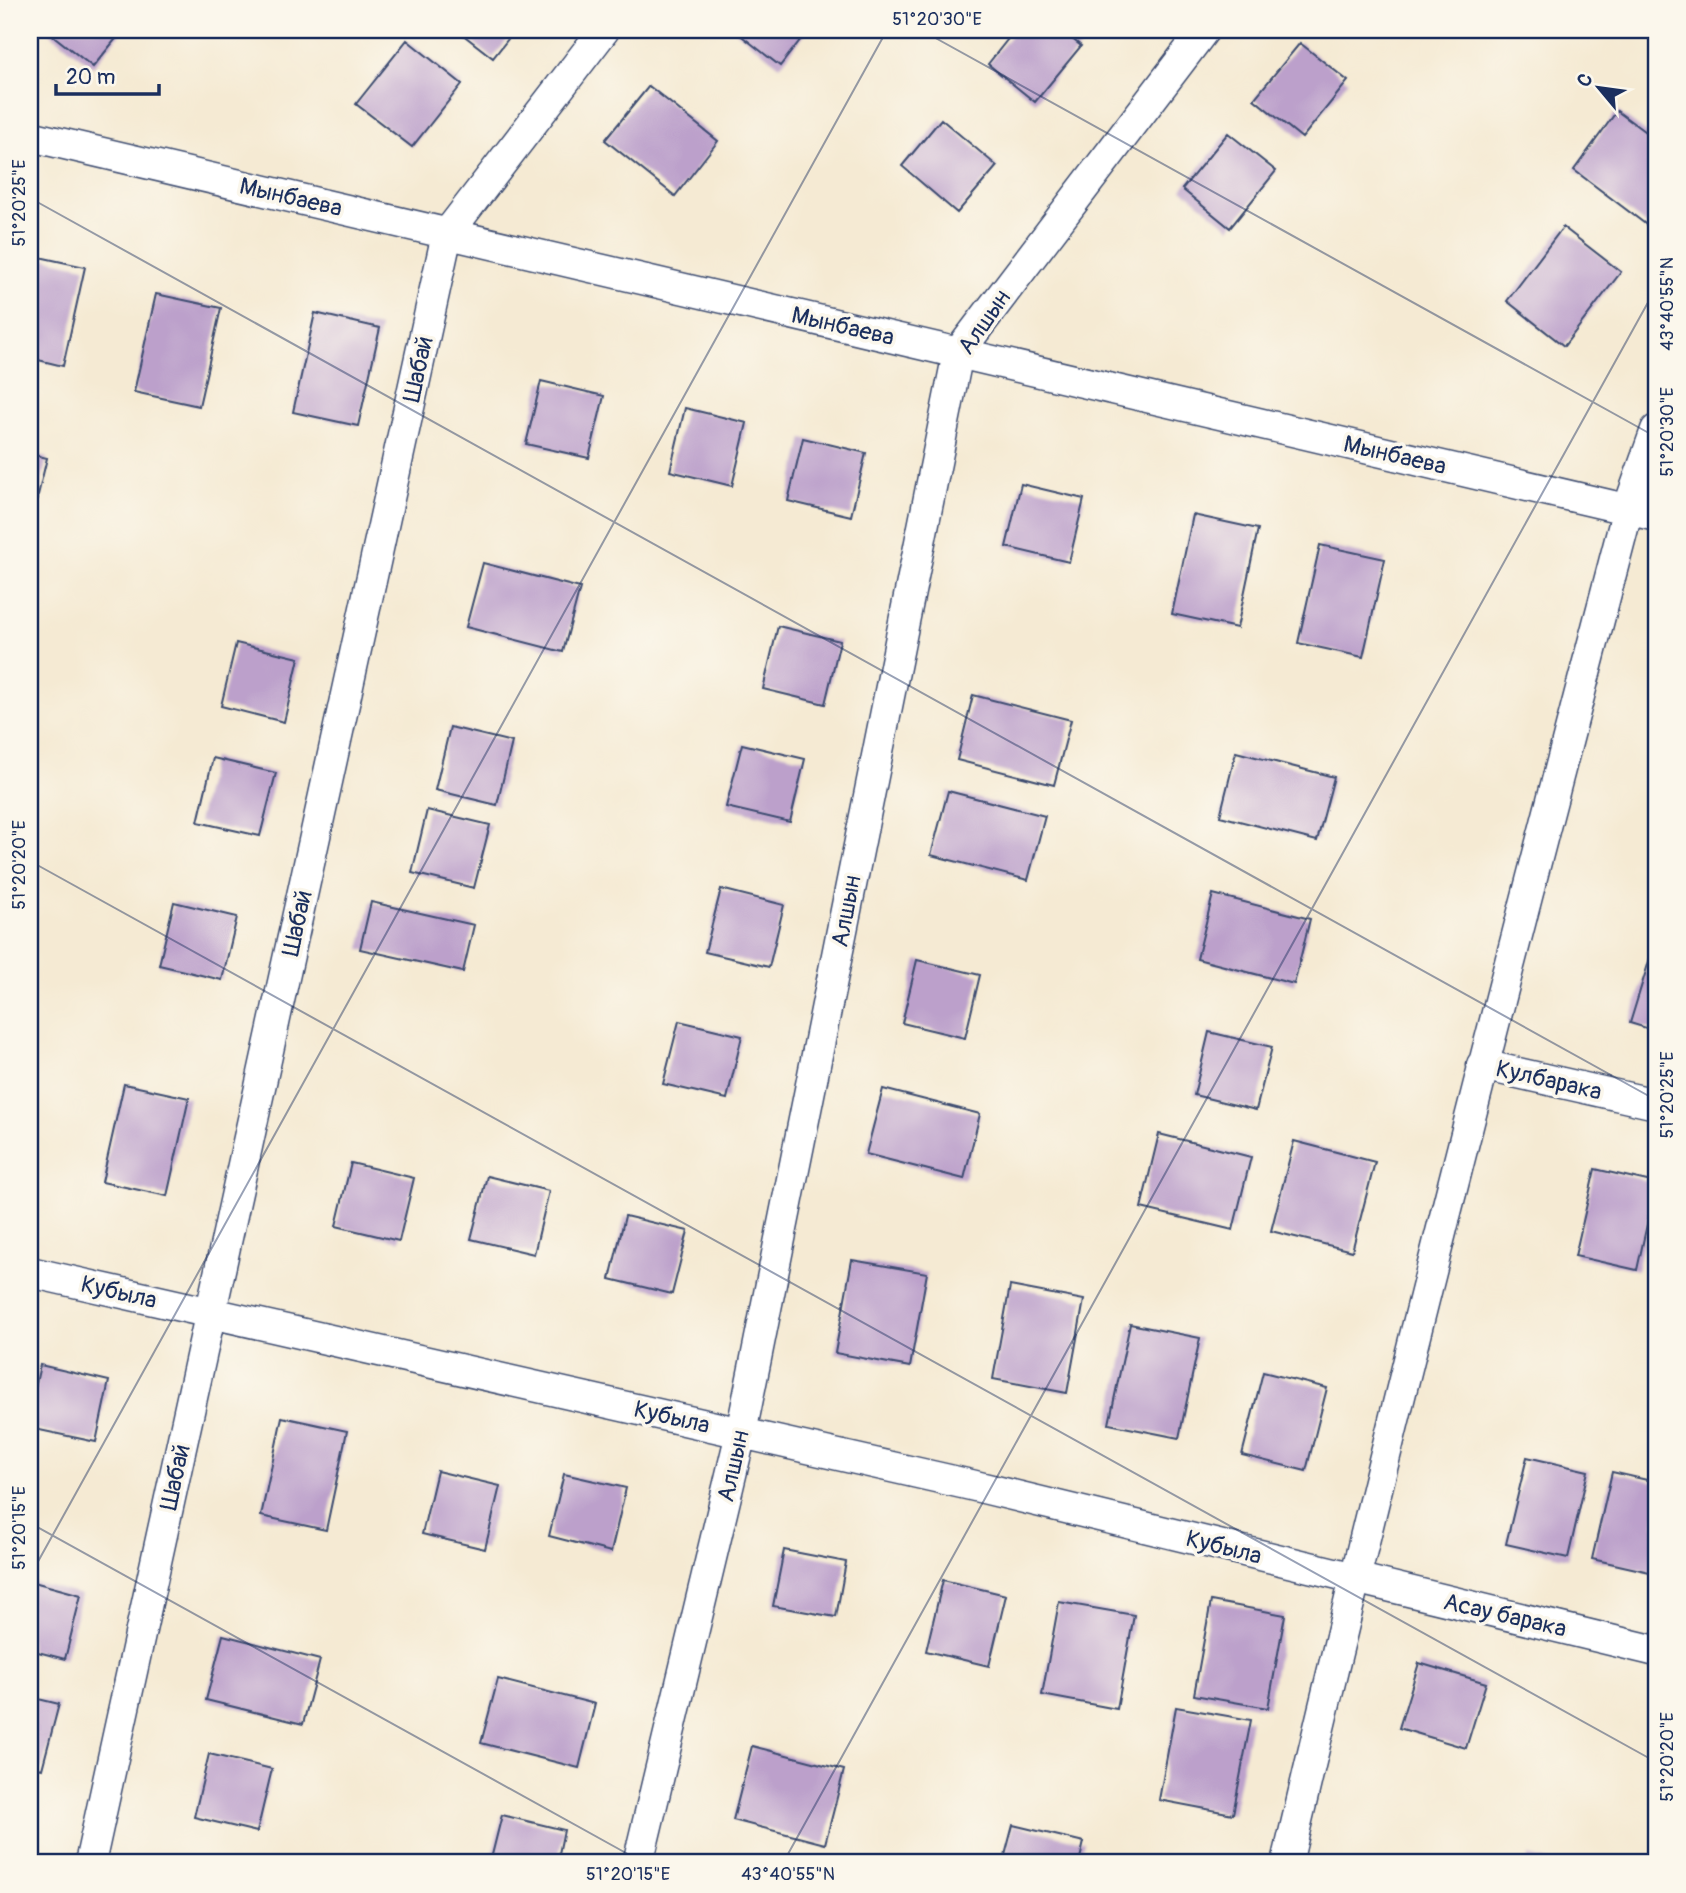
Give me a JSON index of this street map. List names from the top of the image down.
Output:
{
  "streets": {
    "street": [
      "Мынбаева",
      "Алшын",
      "Шабай",
      "Кулбарака",
      "Кубыла",
      "Асау барака"
    ]
  },
  "crossings": [
    ["Мынбаева", "Алшын"],
    ["Мынбаева", "Шабай"],
    ["Алшын", "Кубыла"],
    ["Шабай", "Кубыла"],
    ["Кубыла", "Асау барака"]
  ],
  "scale_bar": "20 m",
  "north": "top left",
  "coordinates": [
    "51°20'30\"E",
    "51°20'25\"E",
    "43°40'55\"N",
    "51°20'20\"E",
    "51°20'15\"E"
  ]
}
